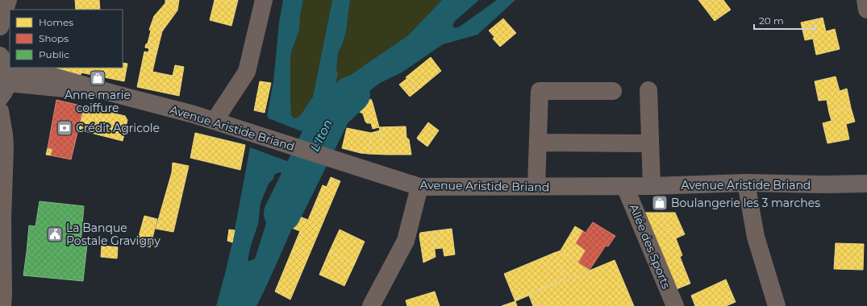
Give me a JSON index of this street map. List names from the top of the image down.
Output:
{
  "streets": {
    "main road": ["Avenue Aristide Briand"],
    "street": ["Allée des Sports"]
  },
  "crossings": [
    ["Avenue Aristide Briand", "Allée des Sports"]
  ],
  "water": ["L'Iton"],
  "places": {
    "shop": ["Anne marie coiffure", "Boulangerie les 3 marches"],
    "bank": ["Crédit Agricole"],
    "public building": ["La Banque Postale Gravigny"]
  },
  "legend": ["Homes", "Shops", "Public"],
  "scale_bar": "20 m"
}
